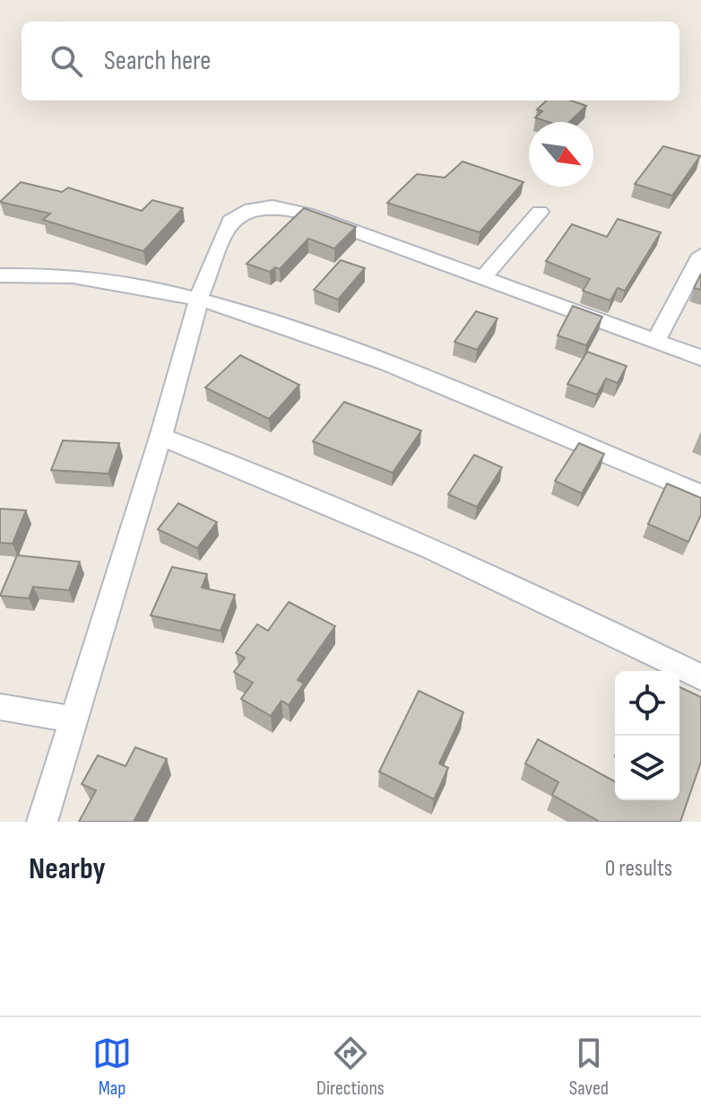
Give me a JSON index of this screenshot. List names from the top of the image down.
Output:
{
  "north": "bottom right",
  "page": {
    "search": "Search here",
    "heading": ["Nearby", "0 results"],
    "nav": ["Map", "Directions", "Saved"]
  }
}
